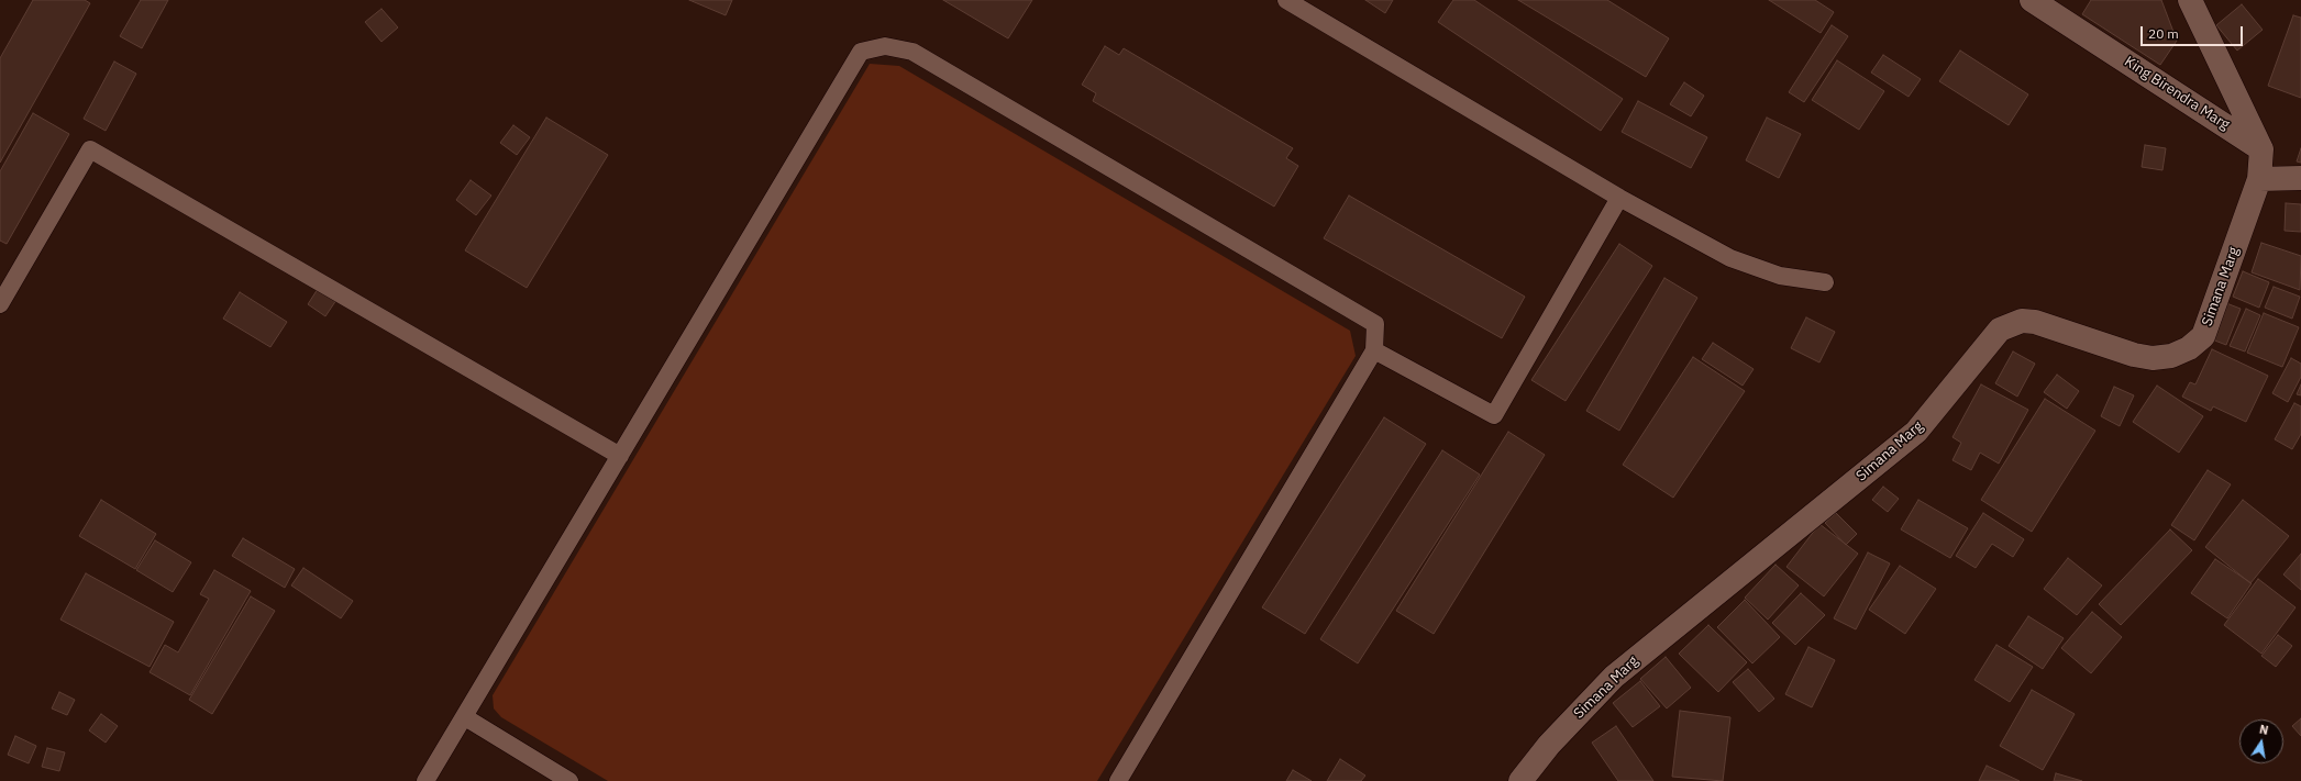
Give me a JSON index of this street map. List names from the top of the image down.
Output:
{
  "streets": {
    "street": ["King Birendra Marg", "Simana Marg"]
  },
  "scale_bar": "20 m",
  "north": "top"
}
